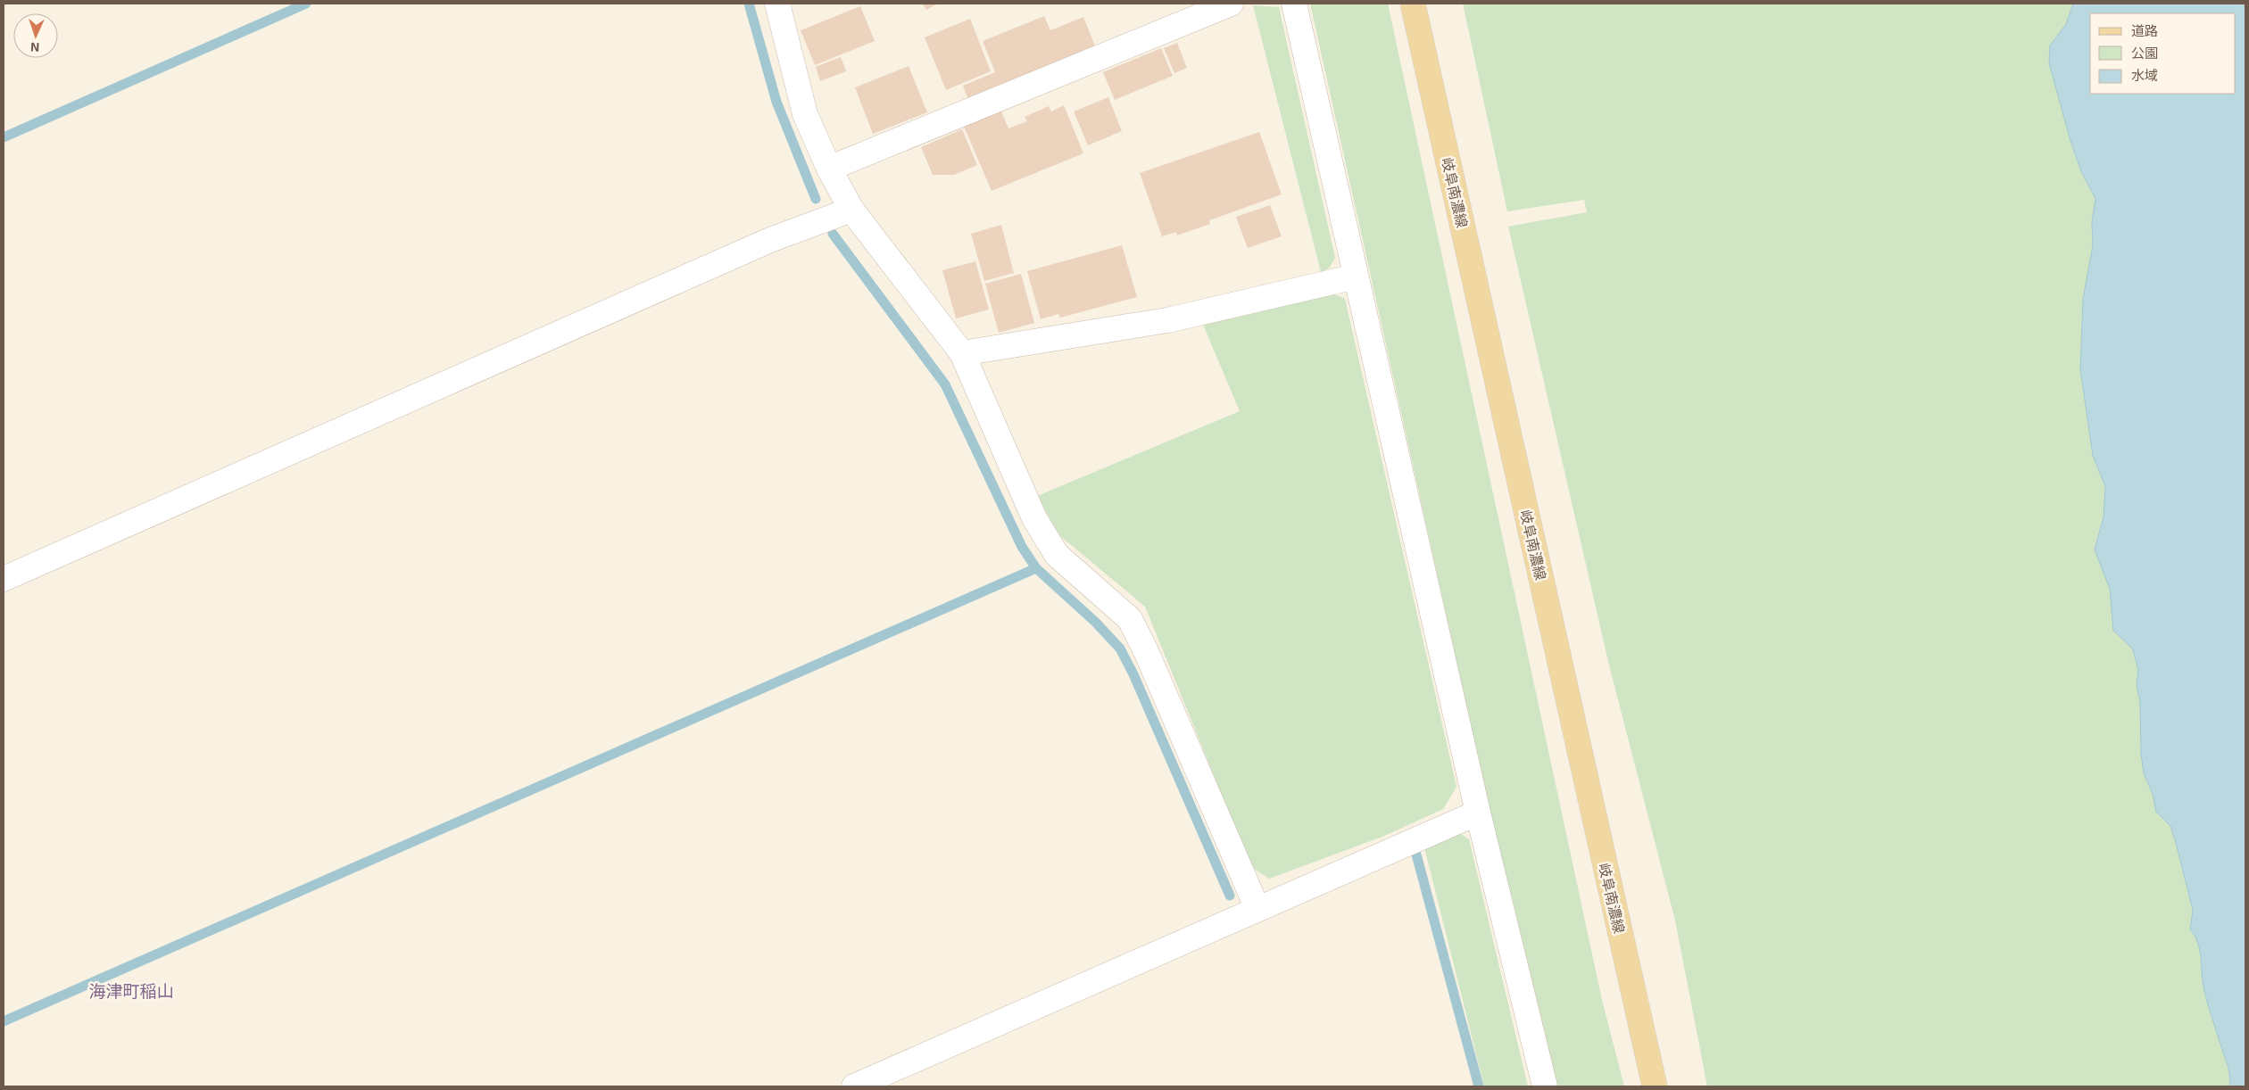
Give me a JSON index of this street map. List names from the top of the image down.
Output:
{
  "streets": {
    "main road": ["岐阜南濃線"]
  },
  "districts": ["海津町稲山"],
  "legend": ["道路", "公園", "水域"],
  "north": "bottom"
}
